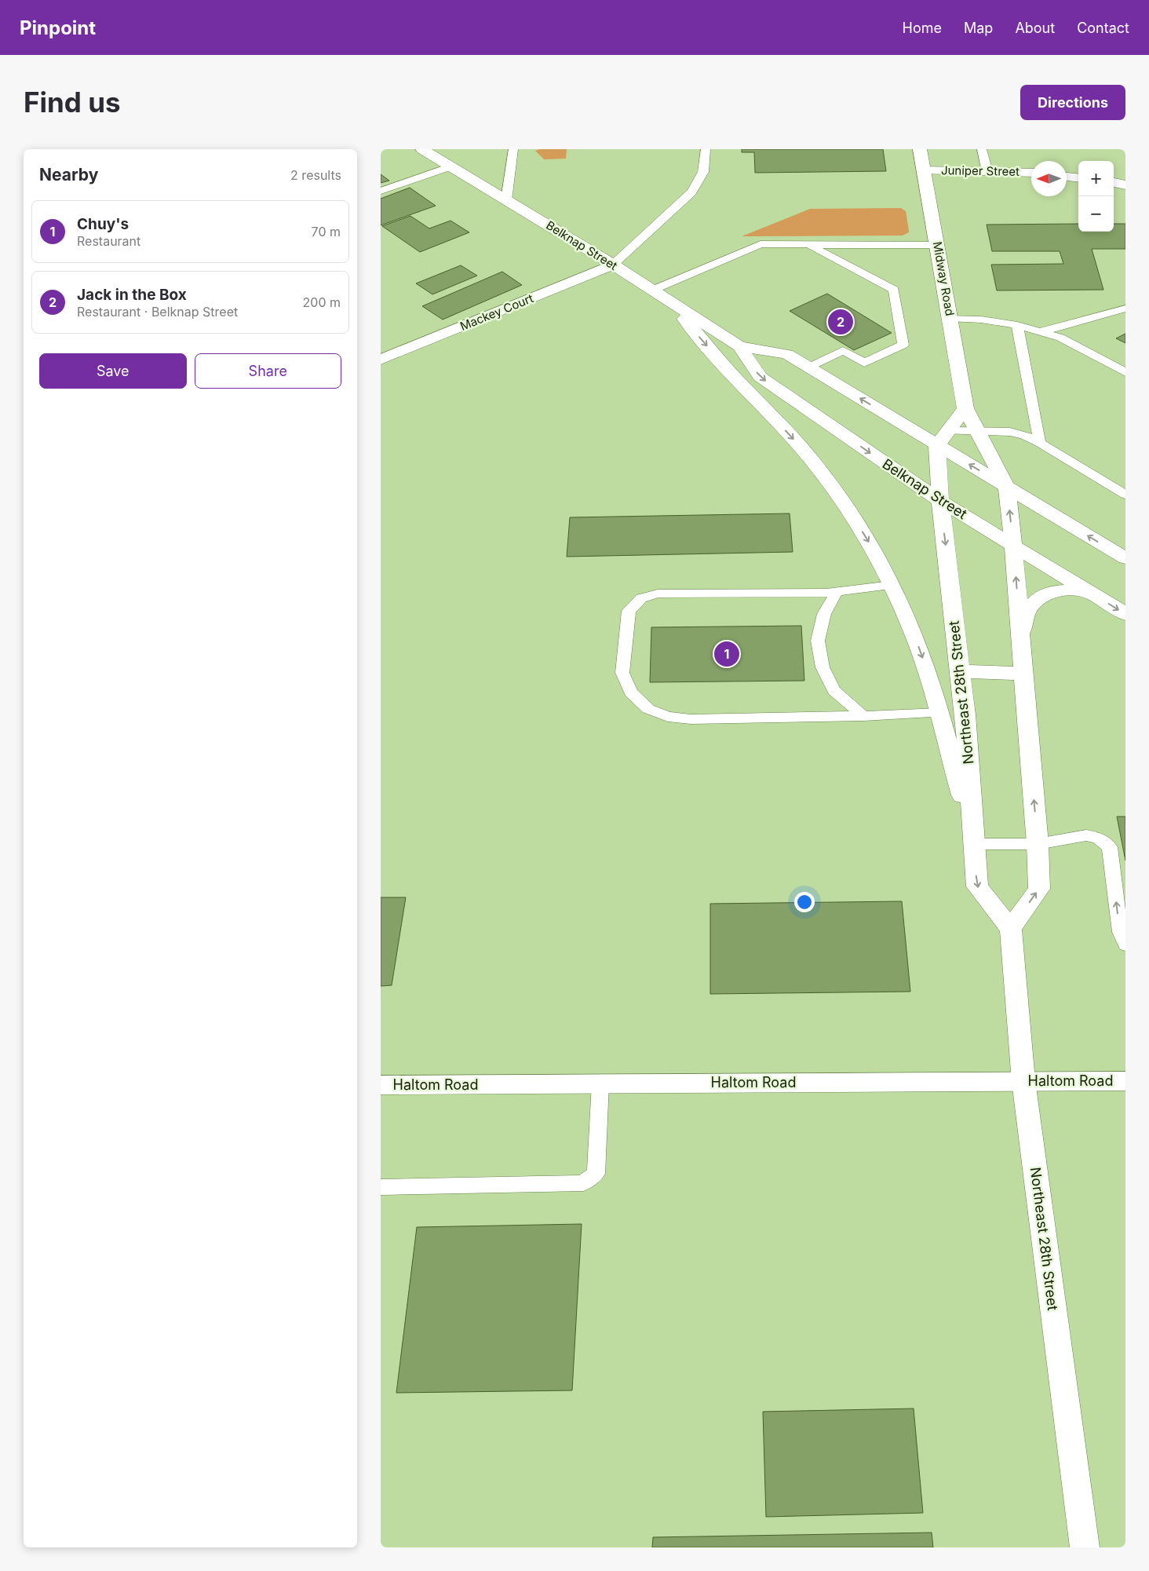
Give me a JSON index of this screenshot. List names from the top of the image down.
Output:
{
  "streets": {
    "main road": [
      "Juniper Street",
      "Belknap Street",
      "Midway Road",
      "Mackey Court",
      "Northeast 28th Street",
      "Haltom Road"
    ]
  },
  "crossings": [
    ["Juniper Street", "Midway Road"],
    ["Belknap Street", "Midway Road"],
    ["Belknap Street", "Mackey Court"],
    ["Belknap Street", "Northeast 28th Street"],
    ["Northeast 28th Street", "Haltom Road"]
  ],
  "north": "left",
  "page": {
    "header": "Pinpoint",
    "nav": [
      "Home",
      "Map",
      "About",
      "Contact"
    ],
    "buttons": [
      "Directions",
      ["Save", "Share"]
    ],
    "title": "Find us",
    "heading": ["Nearby", "2 results"],
    "map_buttons": ["+", "−"],
    "list": [
      {
        "mark": "1",
        "name": "Chuy's",
        "note": "Restaurant",
        "value": "70 m"
      },
      {
        "mark": "2",
        "name": "Jack in the Box",
        "note": "Restaurant · Belknap Street",
        "value": "200 m"
      }
    ],
    "pins": ["2", "1"]
  }
}
